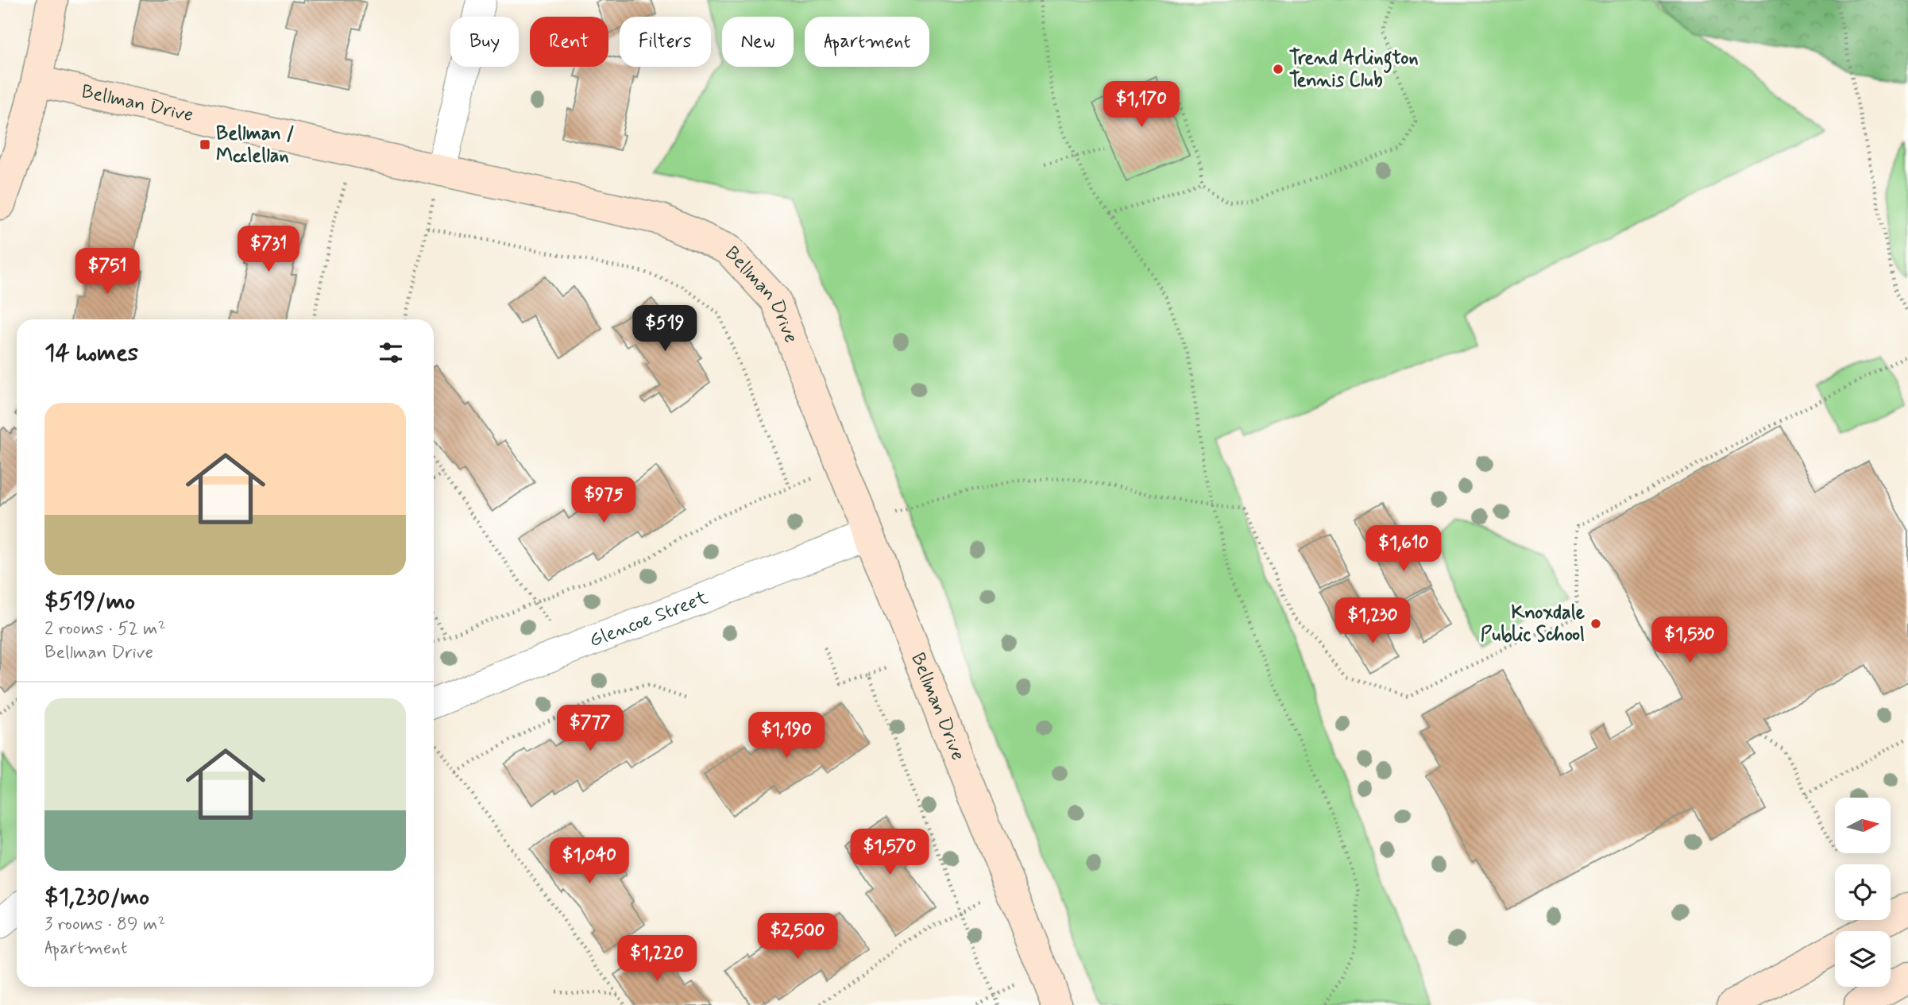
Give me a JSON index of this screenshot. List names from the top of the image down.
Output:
{
  "streets": {
    "street": ["Bellman Drive", "Glencoe Street"]
  },
  "crossings": [
    ["Bellman Drive", "Glencoe Street"]
  ],
  "places": {
    "other": ["Trend Arlington Tennis Club", "Knoxdale Public School"],
    "transit": ["Bellman / Mcclellan"]
  },
  "north": "right",
  "page": {
    "chip": [
      "Buy",
      "Rent",
      "Filters",
      "New",
      "Apartment"
    ],
    "price": [
      "$1,170",
      "$731",
      "$751",
      "$519",
      "$975",
      "$1,610",
      "$1,230",
      "$1,530",
      "$777",
      "$1,190",
      "$1,570",
      "$1,040",
      "$2,500",
      "$1,220"
    ],
    "heading": "14 homes",
    "list": [
      {
        "name": "$519/mo",
        "note": "2 rooms · 52 m² · Bellman Drive"
      },
      {
        "name": "$1,230/mo",
        "note": "3 rooms · 89 m² · Apartment"
      }
    ]
  }
}
